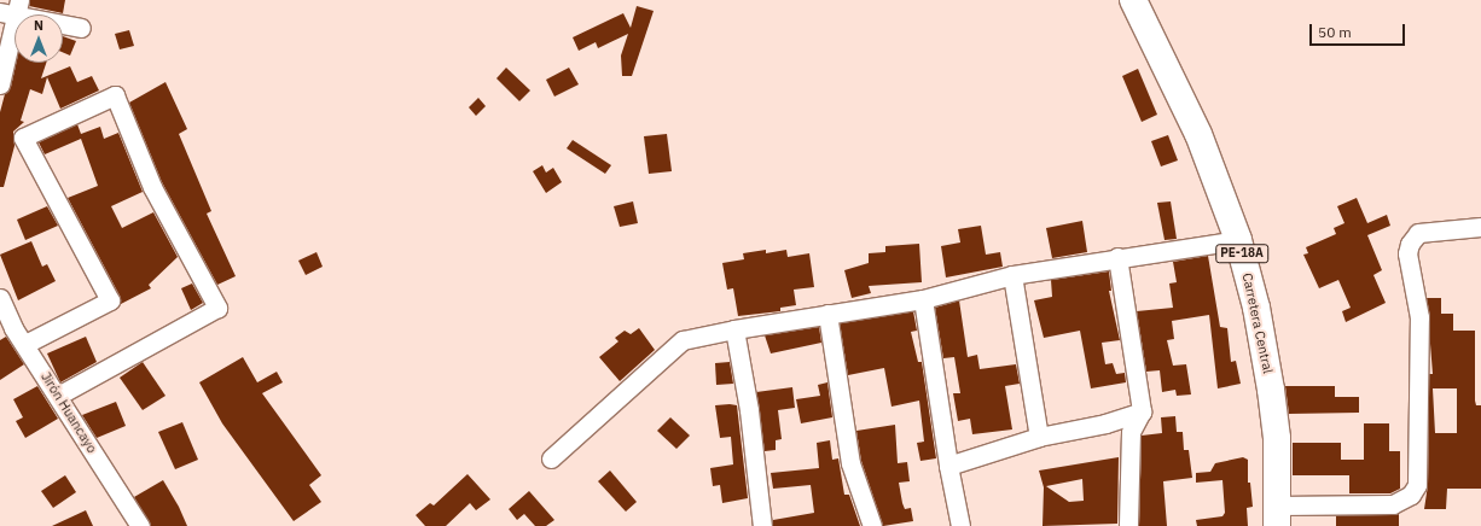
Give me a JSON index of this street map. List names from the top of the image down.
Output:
{
  "streets": {
    "highway": ["PE-18A", "Carretera Central"],
    "street": ["Jirón Huancayo"]
  },
  "scale_bar": "50 m",
  "north": "top"
}
